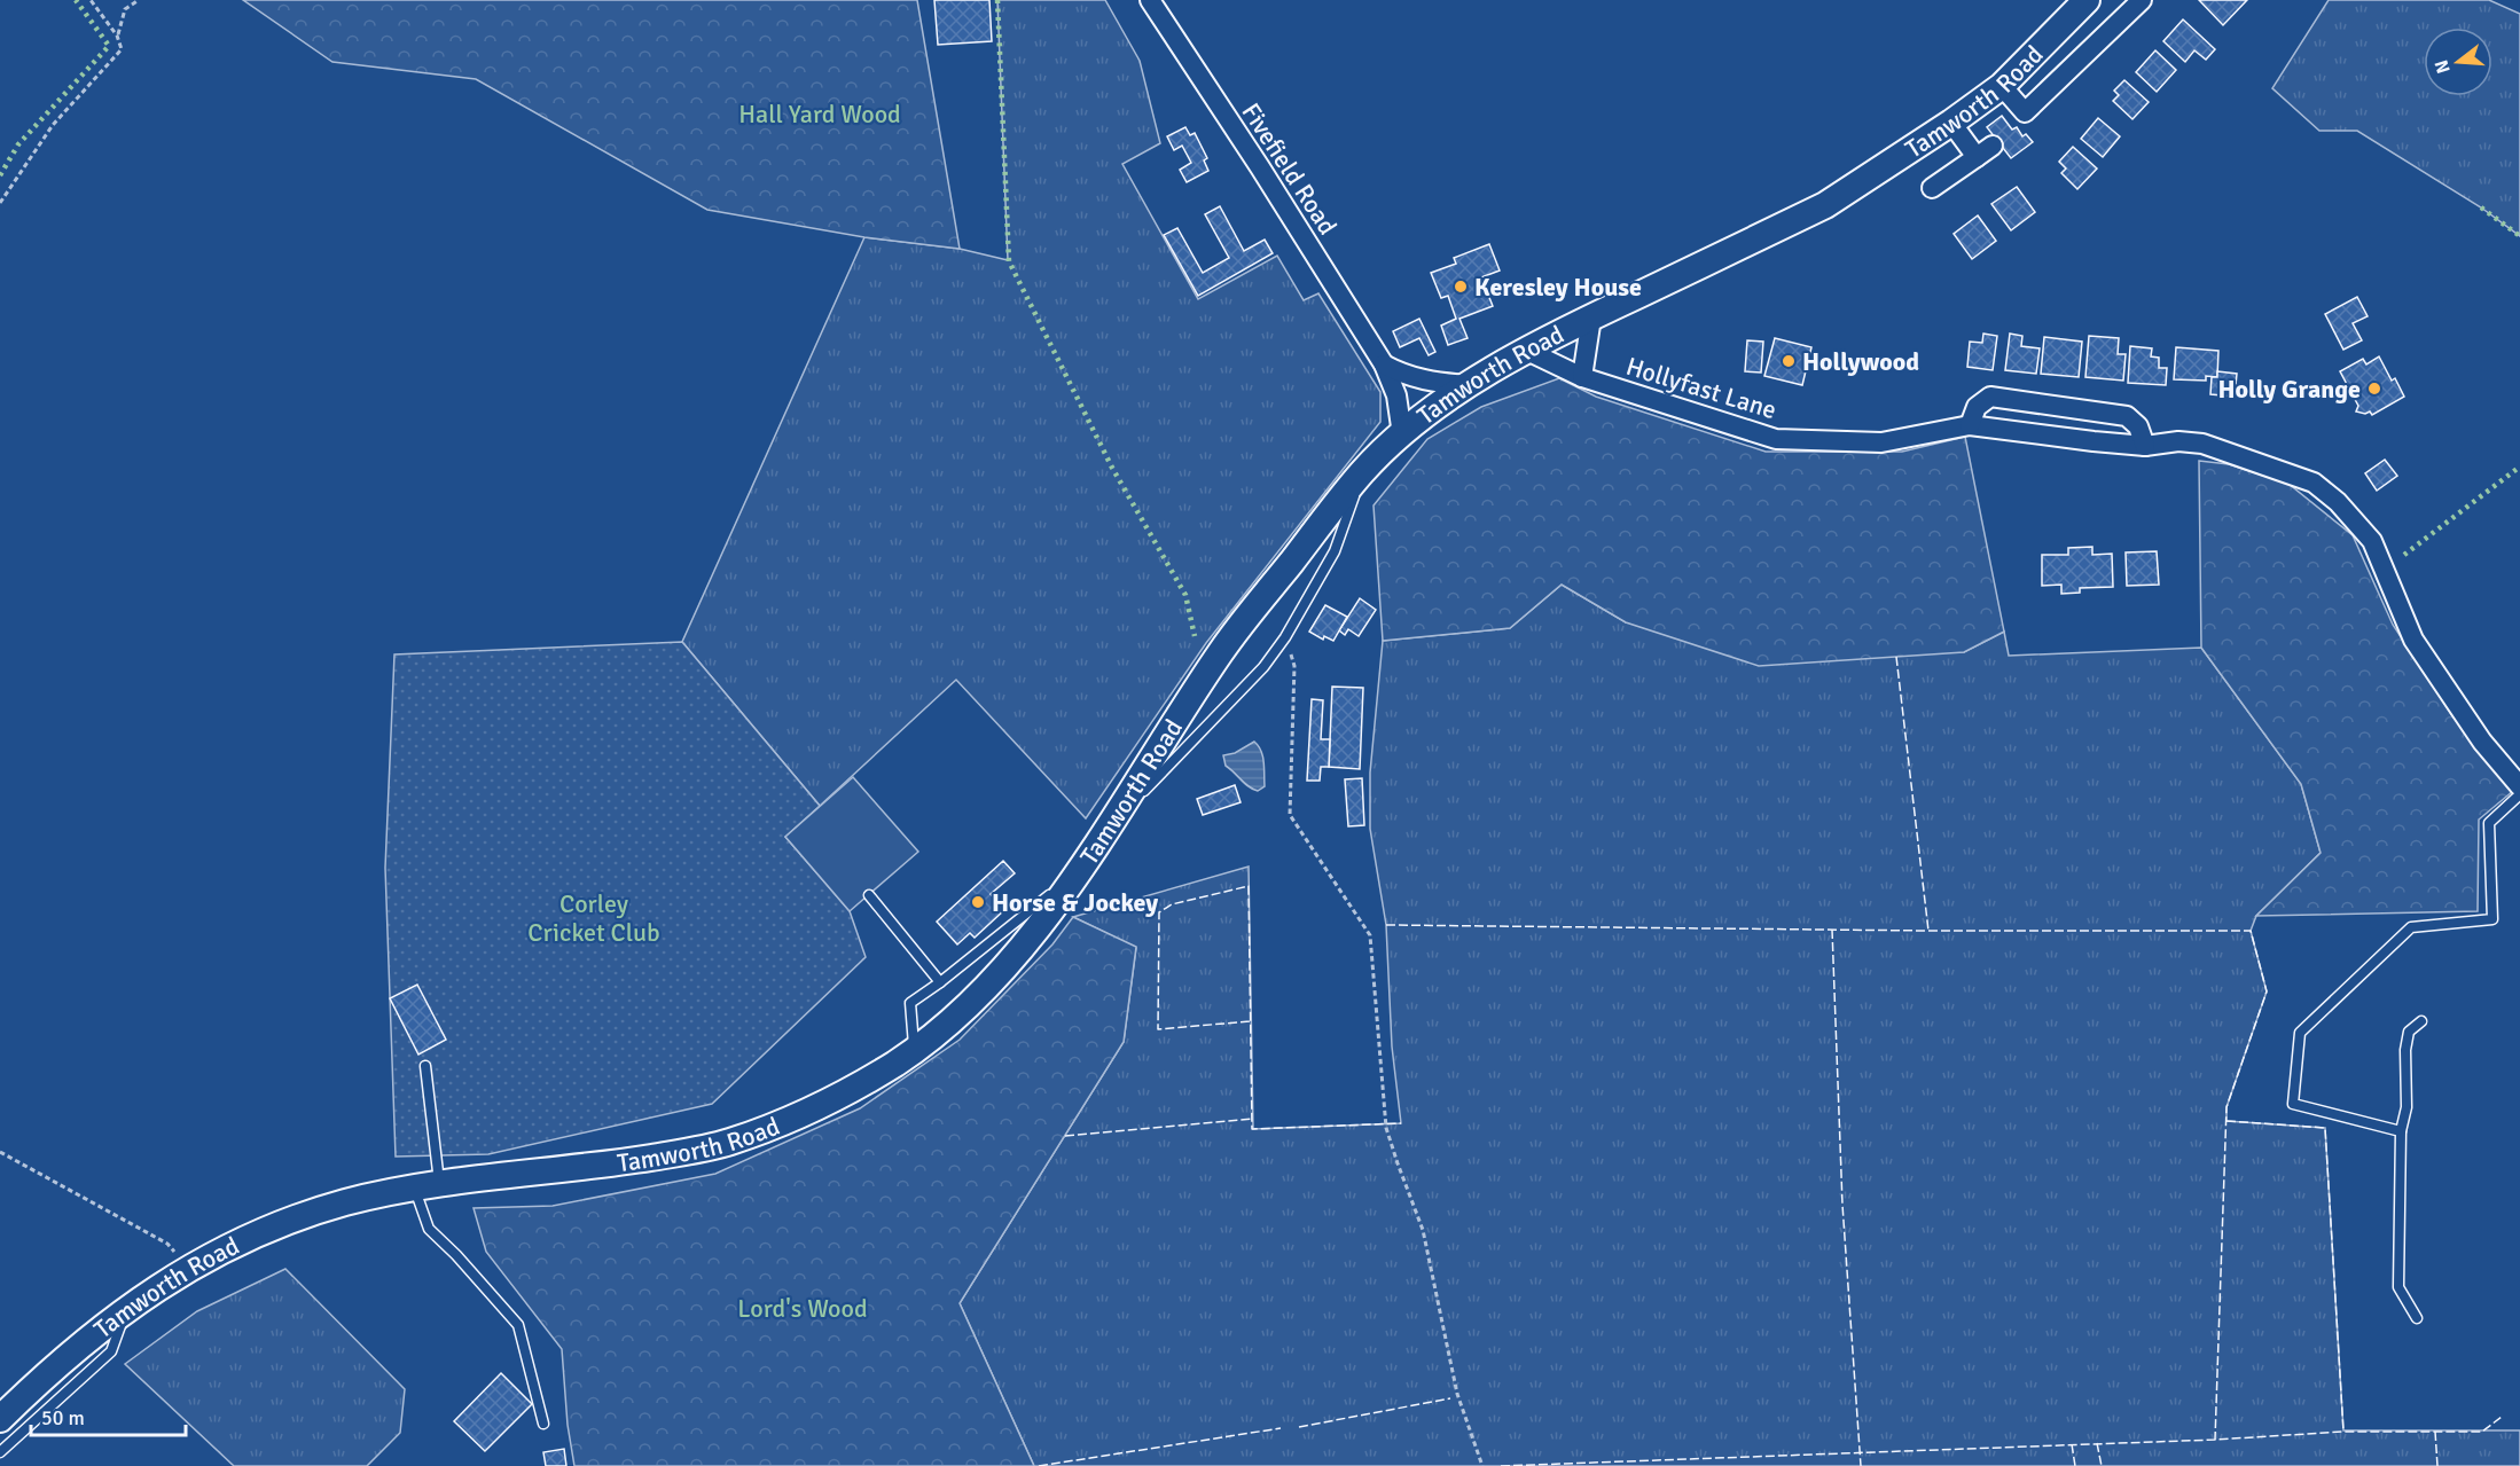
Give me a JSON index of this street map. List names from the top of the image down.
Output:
{
  "streets": {
    "main road": ["Tamworth Road"],
    "street": ["Fivefield Road", "Hollyfast Lane"]
  },
  "crossings": [
    ["Tamworth Road", "Fivefield Road"],
    ["Tamworth Road", "Hollyfast Lane"]
  ],
  "parks": ["Hall Yard Wood", "Corley Cricket Club", "Lord's Wood"],
  "places": [
    "Keresley House",
    "Hollywood",
    "Holly Grange",
    "Horse & Jockey"
  ],
  "scale_bar": "50 m",
  "north": "left"
}
